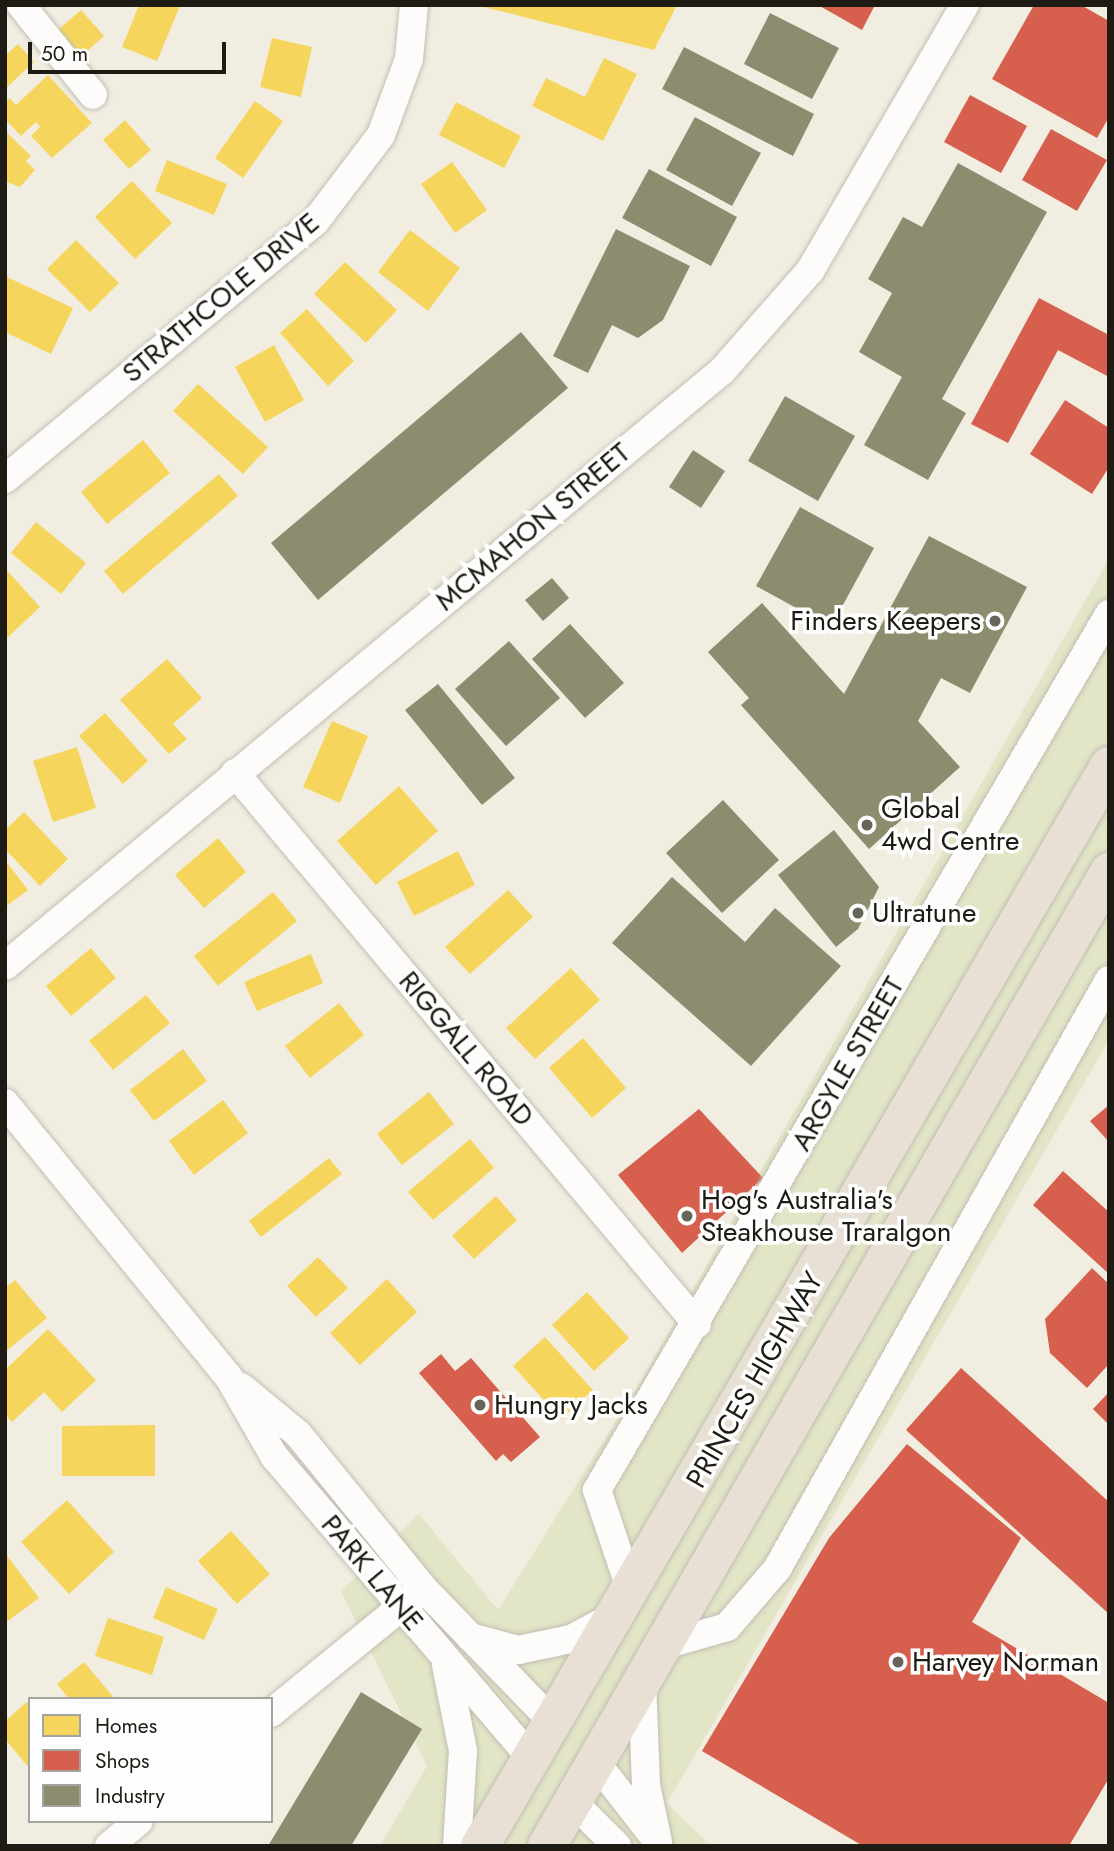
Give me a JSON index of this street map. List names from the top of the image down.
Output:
{
  "streets": {
    "highway": ["PRINCES HIGHWAY"],
    "street": [
      "STRATHCOLE DRIVE",
      "MCMAHON STREET",
      "RIGGALL ROAD",
      "ARGYLE STREET",
      "PARK LANE"
    ]
  },
  "crossings": [
    ["MCMAHON STREET", "RIGGALL ROAD"],
    ["RIGGALL ROAD", "ARGYLE STREET"],
    ["ARGYLE STREET", "PRINCES HIGHWAY"],
    ["PRINCES HIGHWAY", "PARK LANE"]
  ],
  "places": [
    "Finders Keepers",
    "Global 4wd Centre",
    "Ultratune",
    "Hog's Australia's Steakhouse Traralgon",
    "Hungry Jacks",
    "Harvey Norman"
  ],
  "legend": ["Homes", "Shops", "Industry"],
  "scale_bar": "50 m"
}
